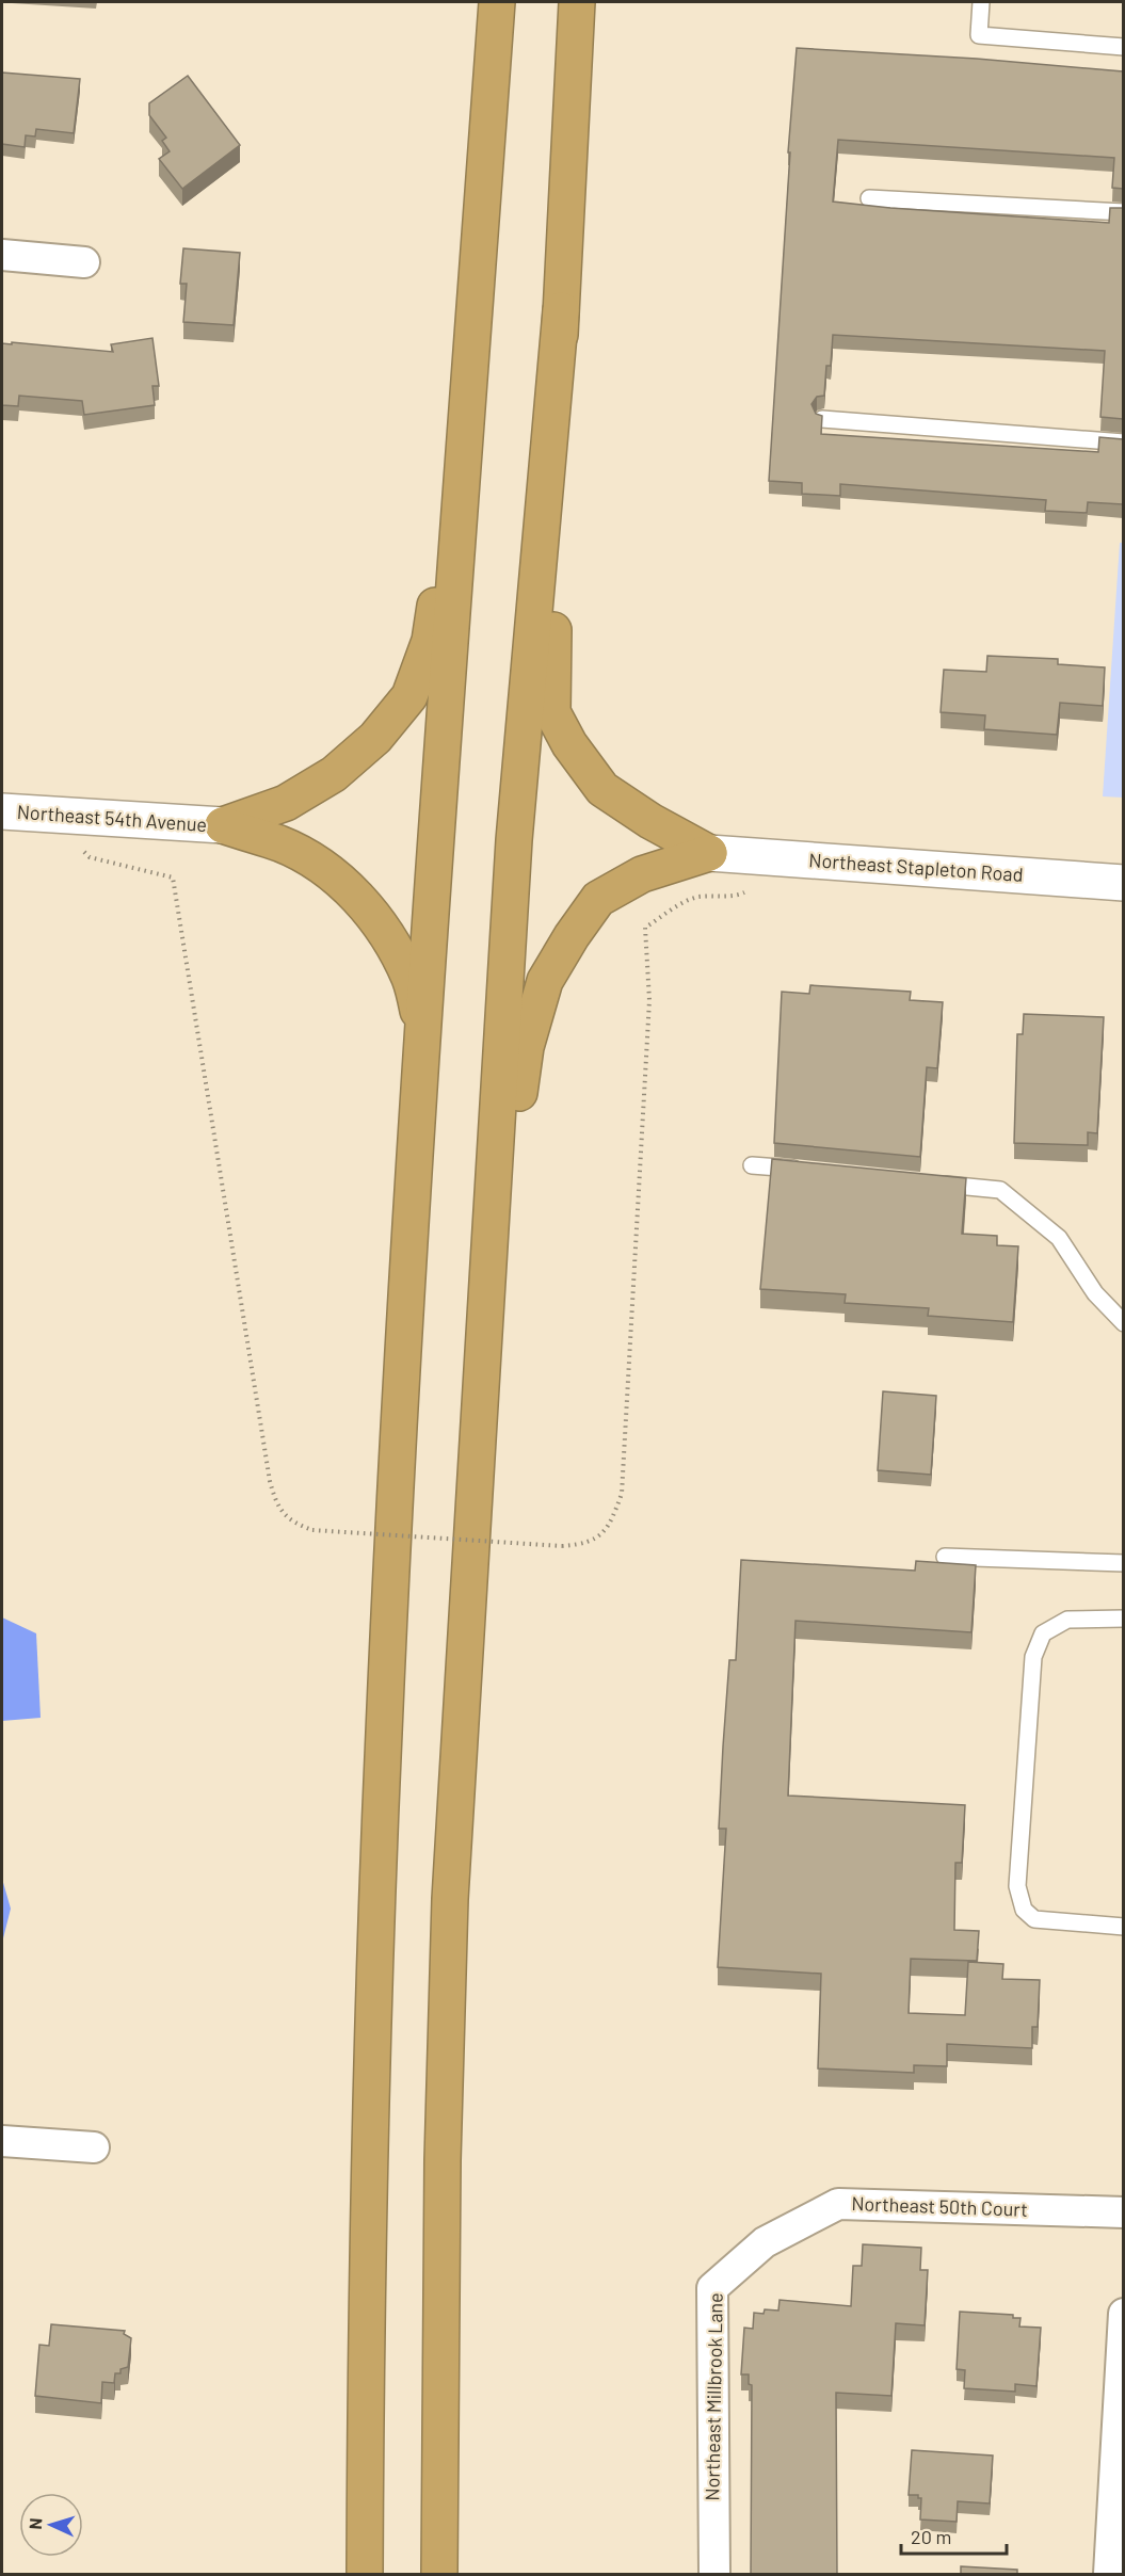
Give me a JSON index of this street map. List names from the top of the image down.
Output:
{
  "streets": {
    "street": [
      "Northeast 54th Avenue",
      "Northeast Stapleton Road",
      "Northeast 50th Court",
      "Northeast Millbrook Lane"
    ]
  },
  "crossings": [
    ["Northeast 50th Court", "Northeast Millbrook Lane"]
  ],
  "scale_bar": "20 m",
  "north": "left"
}
